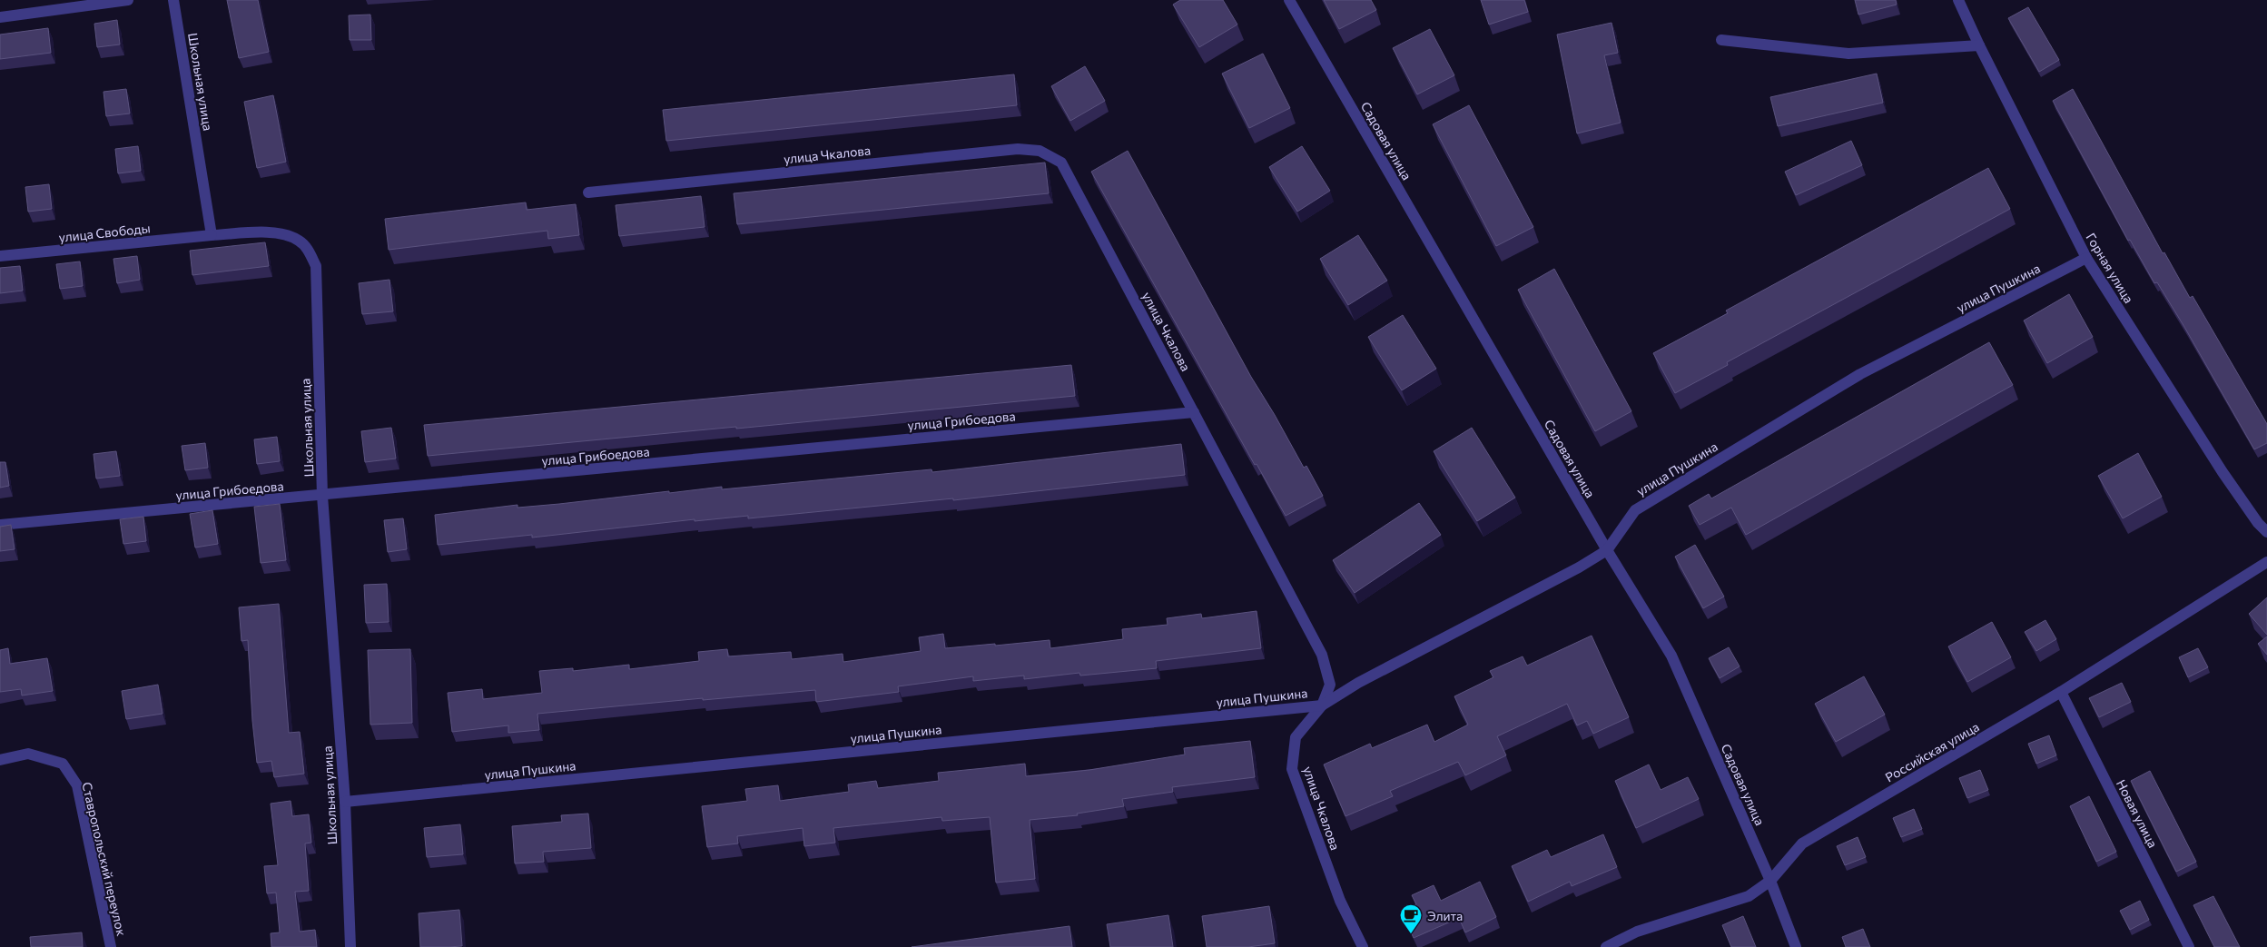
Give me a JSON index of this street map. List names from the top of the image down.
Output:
{
  "streets": {
    "street": [
      "Школьная улица",
      "Садовая улица",
      "улица Чкалова",
      "улица Свободы",
      "Горная улица",
      "улица Пушкина",
      "улица Грибоедова",
      "Российская улица",
      "Новая улица",
      "Ставропольский переулок"
    ]
  },
  "crossings": [
    ["Школьная улица", "улица Свободы"],
    ["Школьная улица", "улица Пушкина"],
    ["Школьная улица", "улица Грибоедова"],
    ["Садовая улица", "улица Пушкина"],
    ["Садовая улица", "Российская улица"],
    ["улица Чкалова", "улица Пушкина"],
    ["улица Чкалова", "улица Грибоедова"],
    ["Горная улица", "улица Пушкина"],
    ["Российская улица", "Новая улица"]
  ],
  "places": {
    "cafe": ["Элита"]
  }
}
